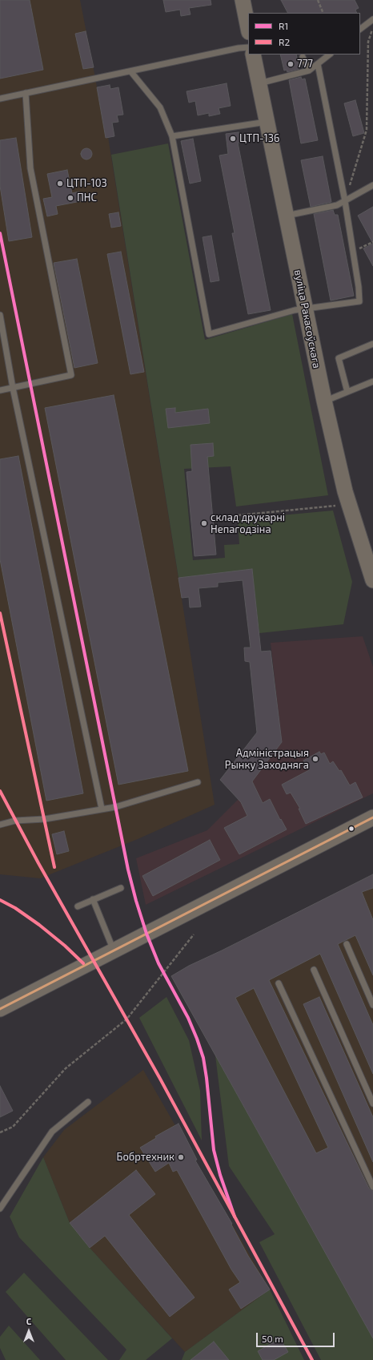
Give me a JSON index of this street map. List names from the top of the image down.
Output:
{
  "streets": {
    "main road": ["вуліца Ракасоўскага"]
  },
  "places": [
    "777",
    "ЦТП-136",
    "ЦТП-103",
    "ПНС",
    "склад друкарні Непагодзіна",
    "Адміністрацыя Рынку Заходняга",
    "Бобртехник"
  ],
  "lines": ["transit line R1", "transit line R2"],
  "legend": ["R1", "R2"],
  "scale_bar": "50 m",
  "north": "top"
}
